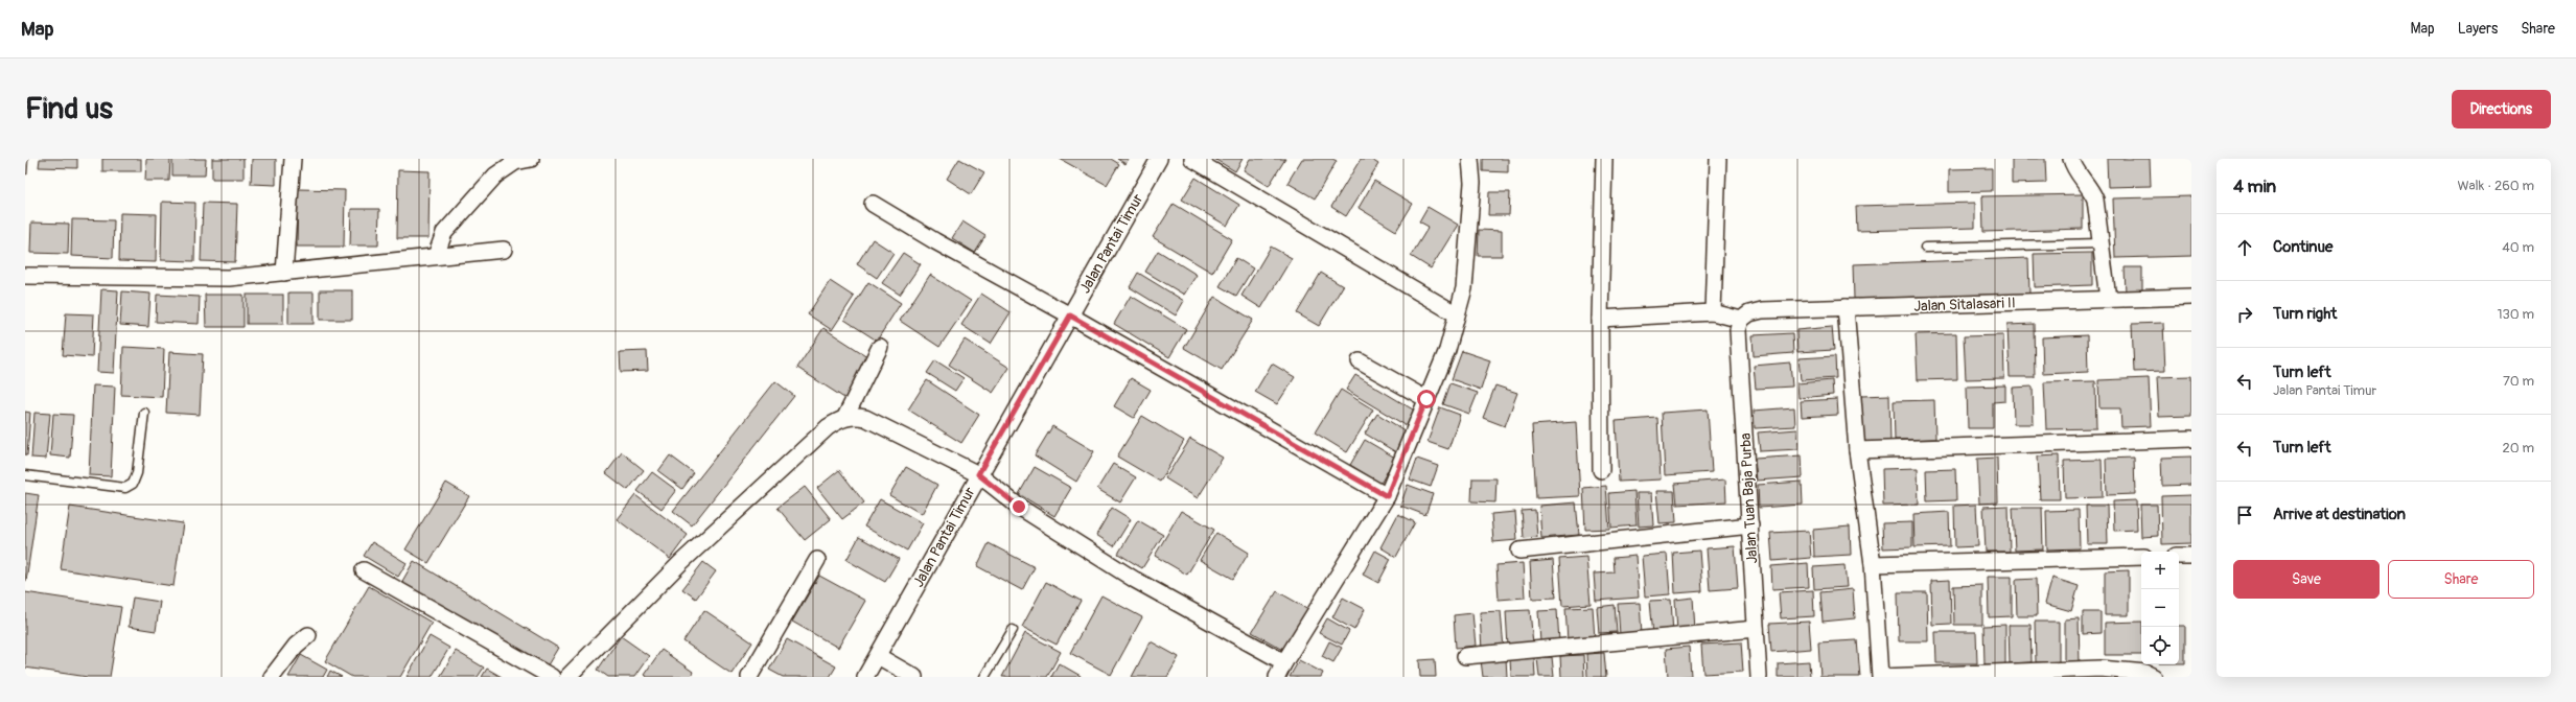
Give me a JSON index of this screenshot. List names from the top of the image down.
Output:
{
  "streets": {
    "street": ["Jalan Pantai Timur", "Jalan Sitalasari II", "Jalan Tuan Baja Purba"]
  },
  "crossings": [
    ["Jalan Sitalasari II", "Jalan Tuan Baja Purba"]
  ],
  "page": {
    "header": "Map",
    "nav": ["Map", "Layers", "Share"],
    "buttons": [
      "Directions",
      ["Save", "Share"]
    ],
    "title": "Find us",
    "heading": ["4 min", "Walk · 260 m"],
    "list": [
      ["Continue", "40 m"],
      ["Turn right", "130 m"],
      ["Turn left", "Jalan Pantai Timur", "70 m"],
      ["Turn left", "20 m"],
      "Arrive at destination"
    ],
    "map_buttons": ["+", "−"]
  }
}
